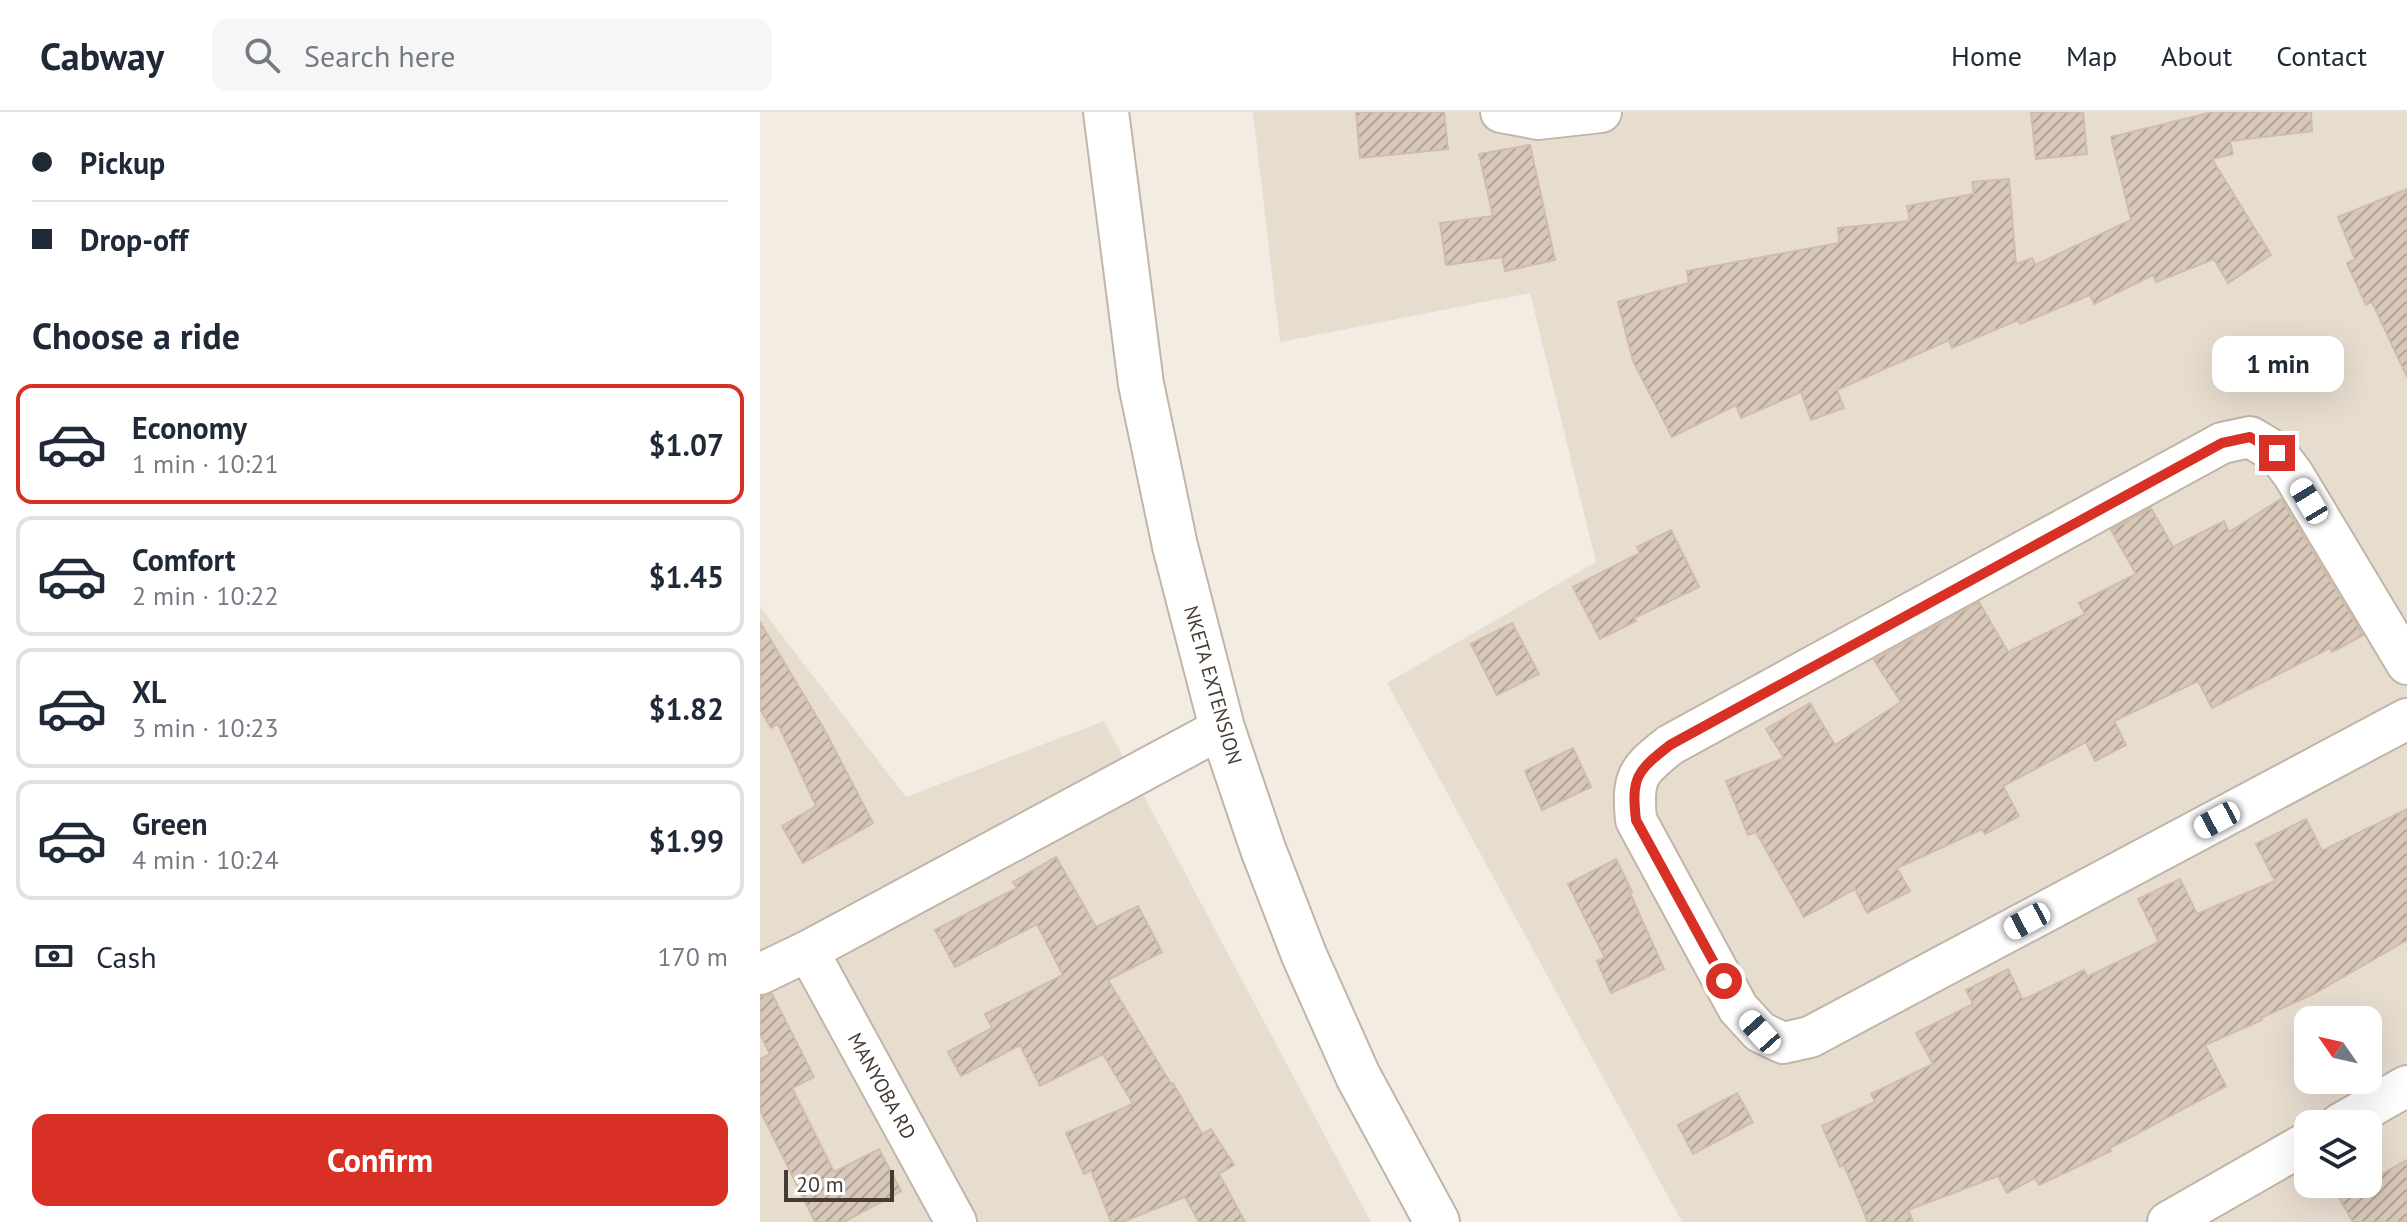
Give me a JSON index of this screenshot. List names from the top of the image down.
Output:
{
  "streets": {
    "street": ["NKETA EXTENSION", "MANYOBA RD"]
  },
  "scale_bar": "20 m",
  "north": "top left",
  "page": {
    "header": "Cabway",
    "search": "Search here",
    "nav": [
      "Home",
      "Map",
      "About",
      "Contact"
    ],
    "banner": ["Pickup", "Drop-off"],
    "heading": "Choose a ride",
    "bubble": "1 min",
    "list": [
      {
        "name": "Economy",
        "note": "1 min · 10:21",
        "value": "$1.07"
      },
      {
        "name": "Comfort",
        "note": "2 min · 10:22",
        "value": "$1.45"
      },
      {
        "name": "XL",
        "note": "3 min · 10:23",
        "value": "$1.82"
      },
      {
        "name": "Green",
        "note": "4 min · 10:24",
        "value": "$1.99"
      }
    ],
    "pay": ["Cash", "170 m"],
    "buttons": "Confirm",
    "scale": "20 m"
  }
}
